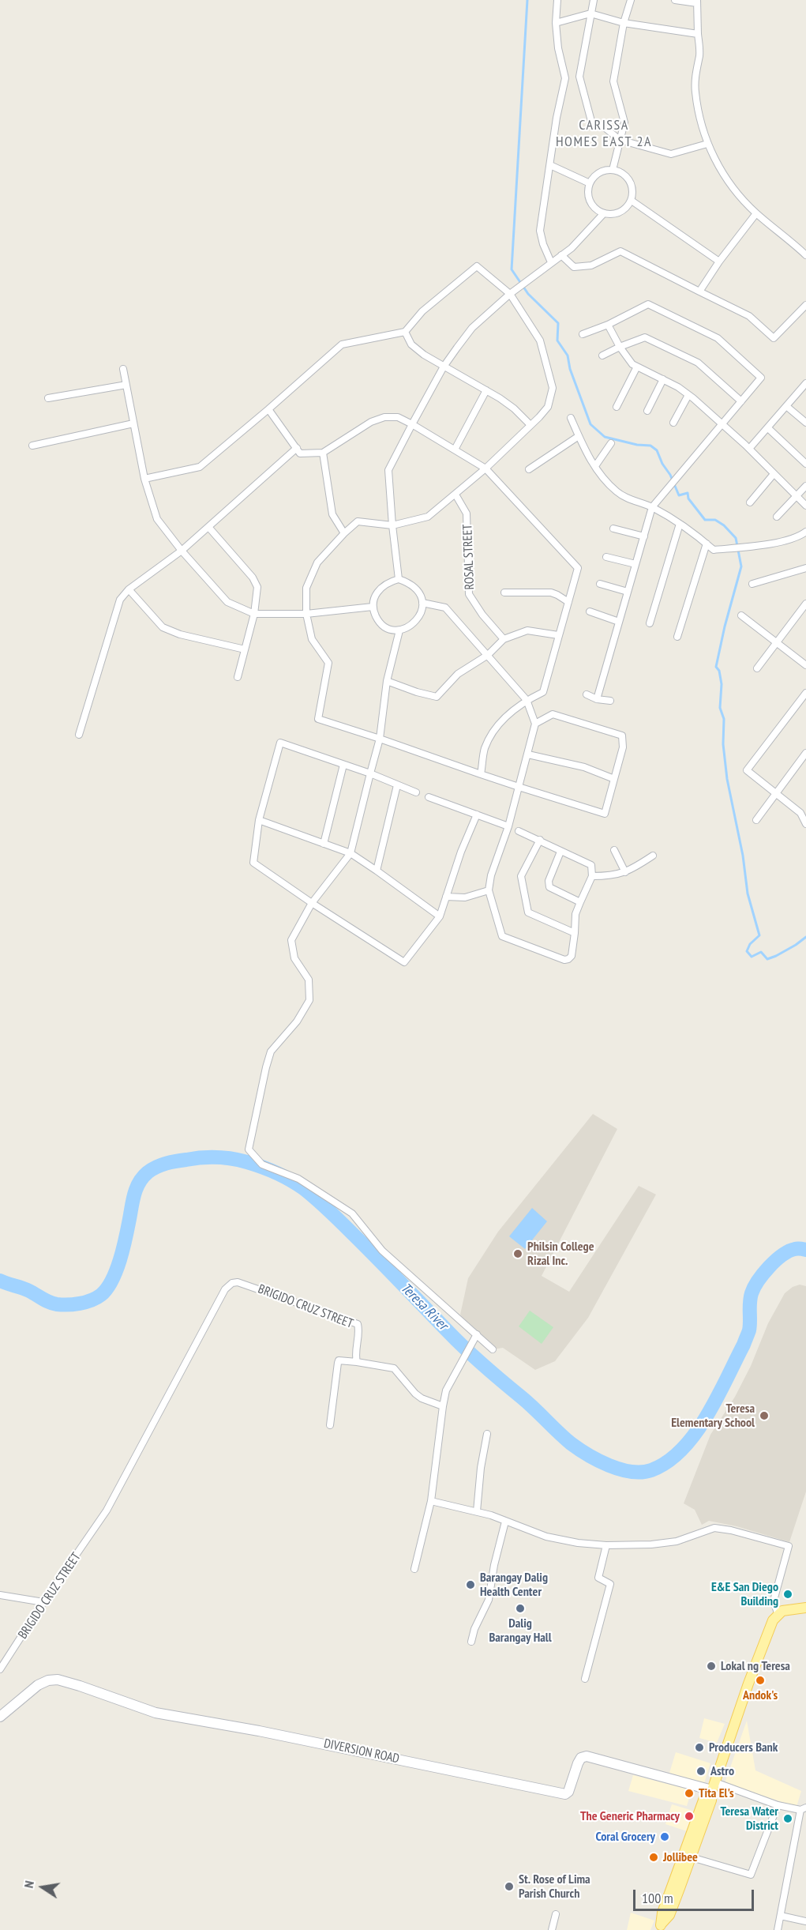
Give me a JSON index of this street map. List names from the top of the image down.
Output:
{
  "streets": {
    "street": ["ROSAL STREET", "BRIGIDO CRUZ STREET", "DIVERSION ROAD"]
  },
  "districts": ["CARISSA HOMES EAST 2A"],
  "water": ["Teresa River"],
  "places": [
    "Philsin College Rizal Inc.",
    "Teresa Elementary School",
    "Barangay Dalig Health Center",
    "E&E San Diego Building",
    "Dalig Barangay Hall",
    "Lokal ng Teresa",
    "Andok's",
    "Producers Bank",
    "Astro",
    "Tita El's",
    "The Generic Pharmacy",
    "Teresa Water District",
    "Coral Grocery",
    "Jollibee",
    "St. Rose of Lima Parish Church"
  ],
  "scale_bar": "100 m",
  "north": "left"
}
